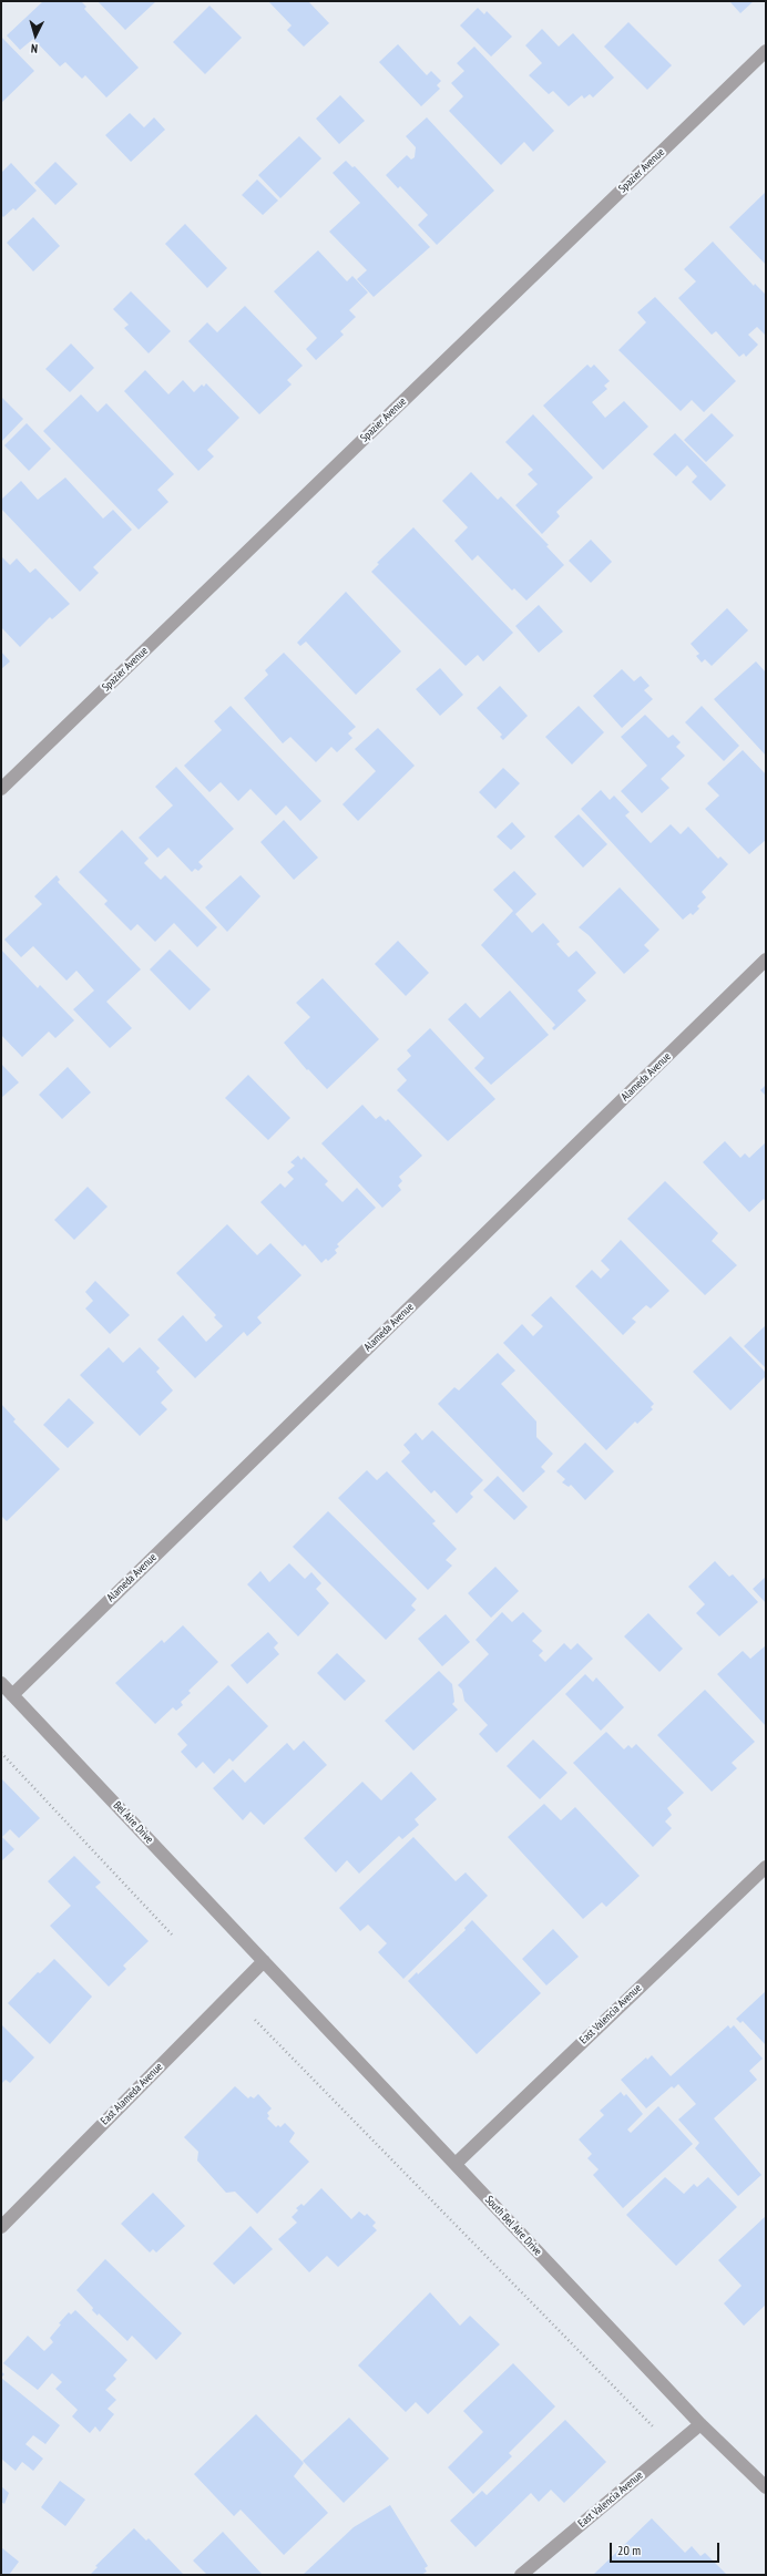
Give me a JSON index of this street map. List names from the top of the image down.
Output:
{
  "streets": {
    "street": [
      "Spazier Avenue",
      "Alameda Avenue",
      "Bel Aire Drive",
      "East Valencia Avenue",
      "East Alameda Avenue",
      "South Bel Aire Drive"
    ]
  },
  "crossings": [
    ["Alameda Avenue", "Bel Aire Drive"],
    ["Bel Aire Drive", "East Alameda Avenue"],
    ["Bel Aire Drive", "South Bel Aire Drive"],
    ["East Valencia Avenue", "South Bel Aire Drive"],
    ["East Alameda Avenue", "South Bel Aire Drive"]
  ],
  "scale_bar": "20 m",
  "north": "bottom"
}
